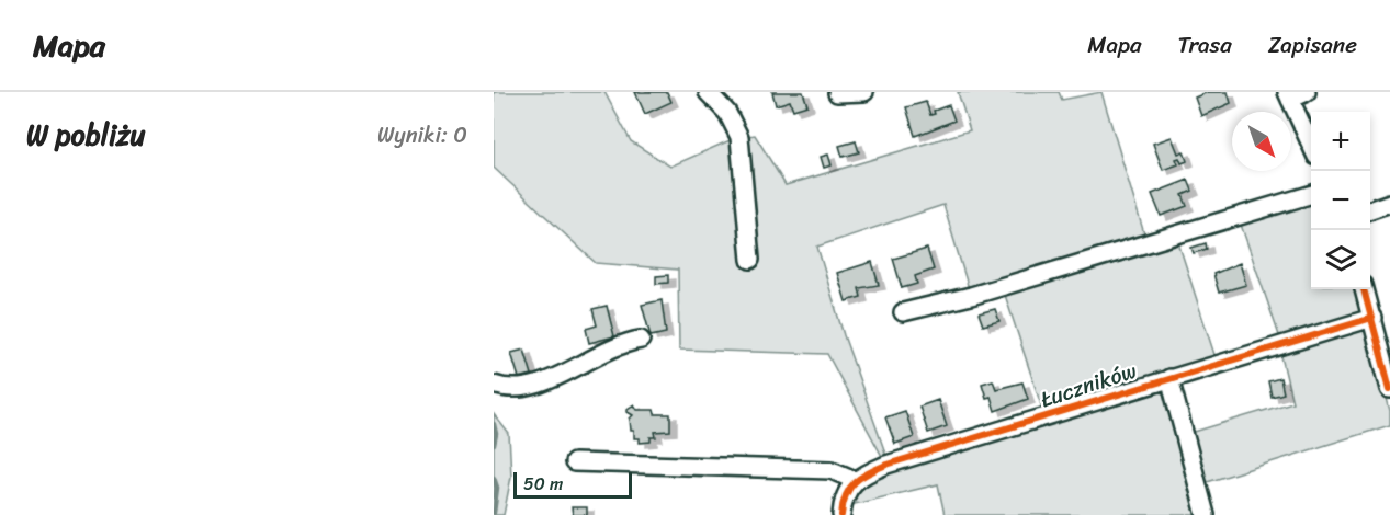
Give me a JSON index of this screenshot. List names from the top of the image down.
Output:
{
  "streets": {
    "street": ["Łuczników"]
  },
  "scale_bar": "50 m",
  "north": "bottom right",
  "page": {
    "header": "Mapa",
    "nav": ["Mapa", "Trasa", "Zapisane"],
    "heading": ["W pobliżu", "Wyniki: 0"],
    "map_buttons": ["+", "−"],
    "scale": "50 m"
  }
}
